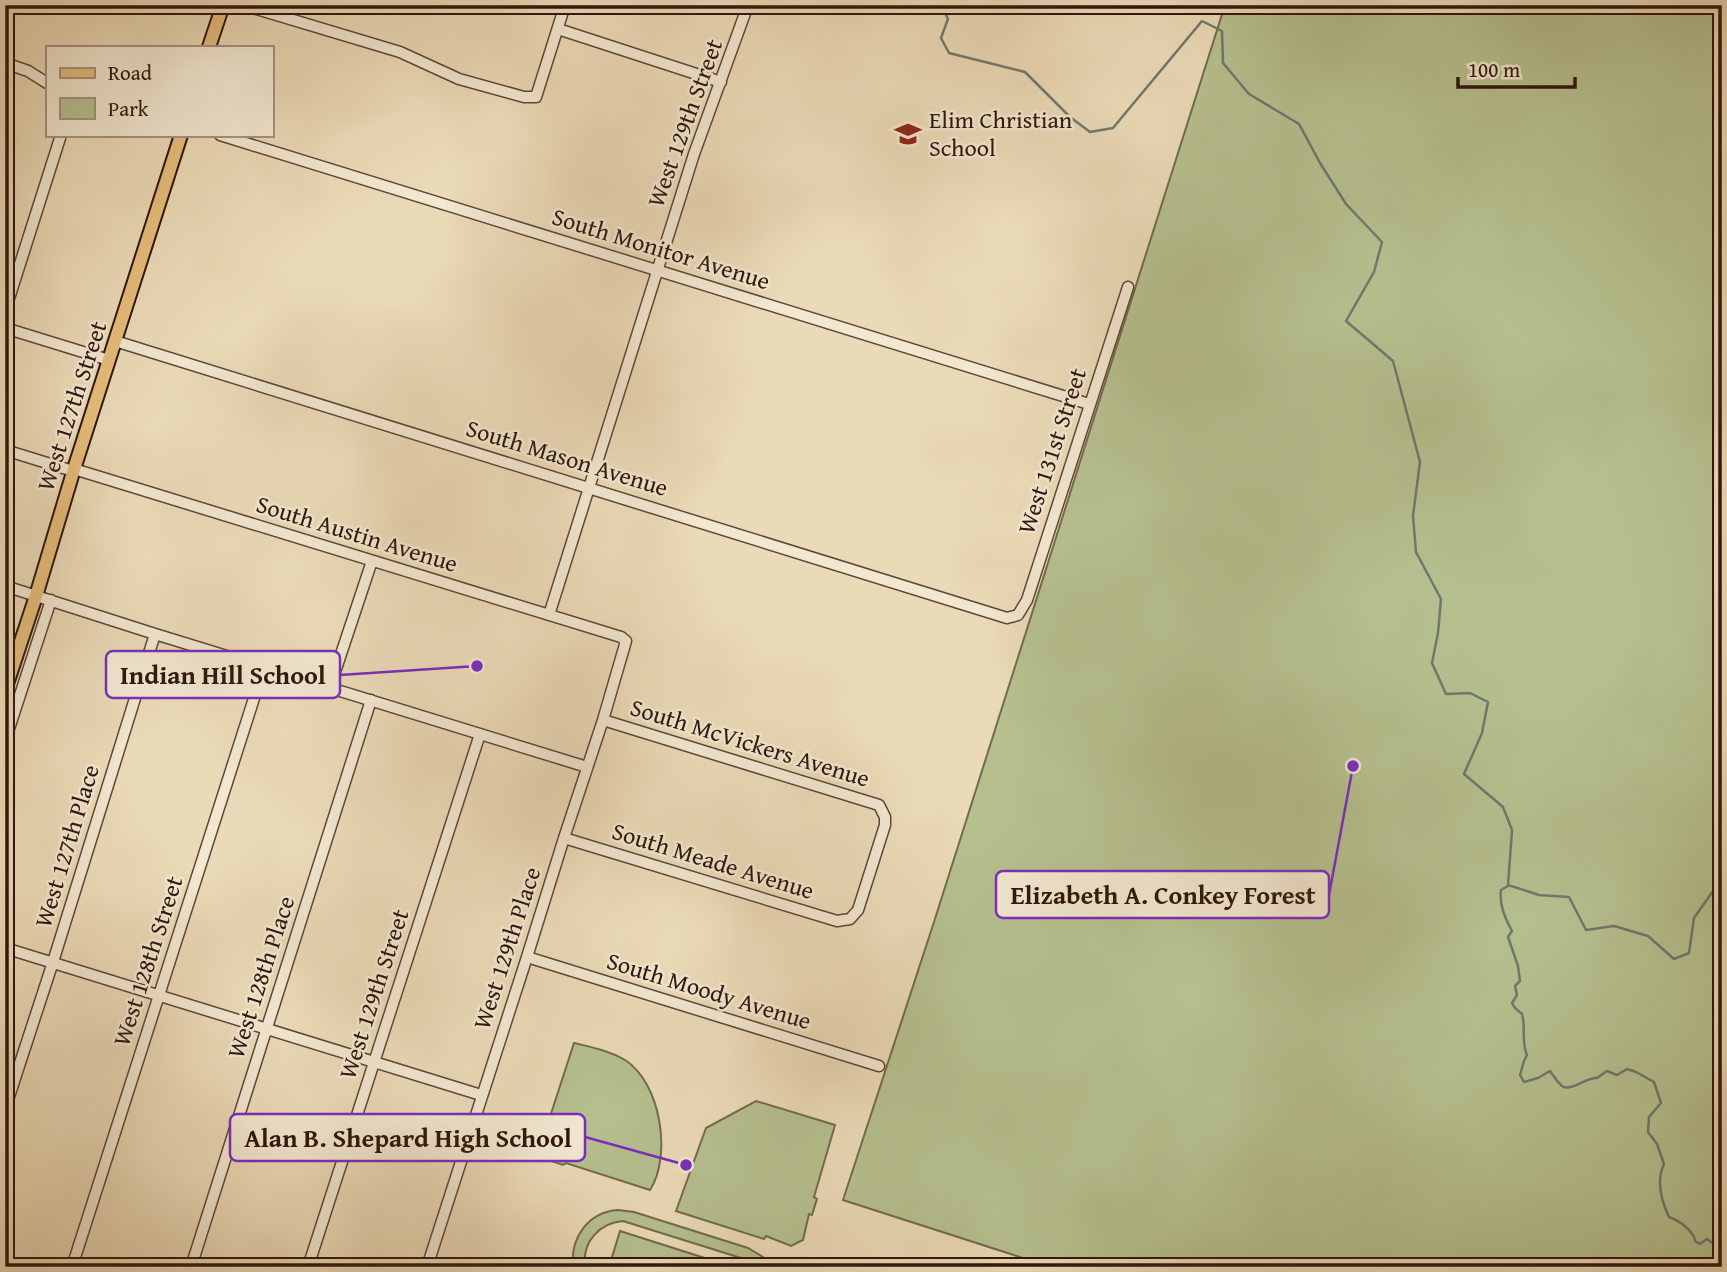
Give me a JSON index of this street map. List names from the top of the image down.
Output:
{
  "streets": {
    "main road": ["West 127th Street"],
    "street": [
      "West 129th Street",
      "South Monitor Avenue",
      "West 131st Street",
      "South Mason Avenue",
      "South Austin Avenue",
      "South McVickers Avenue",
      "West 127th Place",
      "South Meade Avenue",
      "West 129th Place",
      "West 128th Street",
      "West 128th Place",
      "South Moody Avenue"
    ]
  },
  "crossings": [
    ["West 129th Street", "South Monitor Avenue"],
    ["West 129th Street", "South Mason Avenue"],
    ["West 129th Street", "South Austin Avenue"],
    ["South Monitor Avenue", "West 131st Street"],
    ["West 127th Street", "South Mason Avenue"],
    ["West 127th Street", "South Austin Avenue"],
    ["West 131st Street", "South Mason Avenue"],
    ["South Austin Avenue", "West 129th Place"],
    ["South McVickers Avenue", "South Meade Avenue"],
    ["South McVickers Avenue", "West 129th Place"],
    ["South Meade Avenue", "West 129th Place"],
    ["West 129th Place", "South Moody Avenue"]
  ],
  "places": {
    "school or university": ["Elim Christian School"],
    "other": ["Indian Hill School", "Elizabeth A. Conkey Forest", "Alan B. Shepard High School"]
  },
  "legend": ["Road", "Park"],
  "scale_bar": "100 m"
}
